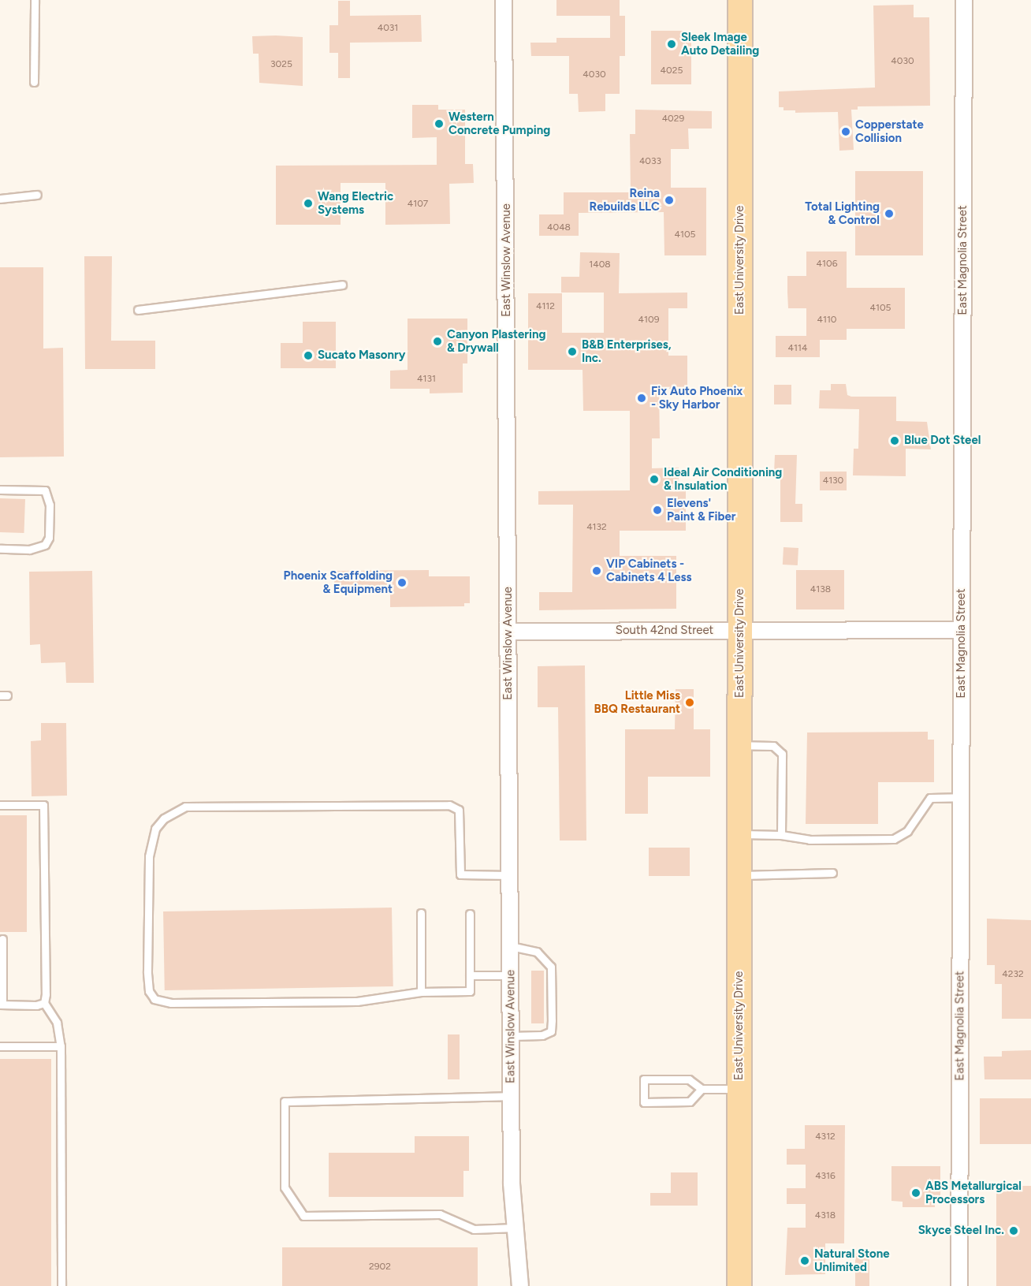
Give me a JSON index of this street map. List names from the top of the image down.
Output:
{
  "streets": {
    "main road": ["East University Drive"],
    "street": ["East Winslow Avenue", "East Magnolia Street", "South 42nd Street"]
  },
  "crossings": [
    ["East Winslow Avenue", "South 42nd Street"],
    ["East University Drive", "South 42nd Street"],
    ["East Magnolia Street", "South 42nd Street"]
  ],
  "places": [
    "Sleek Image Auto Detailing",
    "Western Concrete Pumping",
    "Copperstate Collision",
    "Reina Rebuilds LLC",
    "Wang Electric Systems",
    "Total Lighting & Control",
    "Canyon Plastering & Drywall",
    "B&B Enterprises, Inc.",
    "Sucato Masonry",
    "Fix Auto Phoenix - Sky Harbor",
    "Blue Dot Steel",
    "Ideal Air Conditioning & Insulation",
    "Elevens' Paint & Fiber",
    "VIP Cabinets - Cabinets 4 Less",
    "Phoenix Scaffolding & Equipment",
    "Little Miss BBQ Restaurant",
    "ABS Metallurgical Processors",
    "Skyce Steel Inc.",
    "Natural Stone Unlimited"
  ],
  "house_numbers": [
    "4031",
    "4030",
    "3025",
    "4025",
    "4030",
    "4029",
    "4033",
    "4107",
    "4048",
    "4105",
    "4106",
    "1408",
    "4112",
    "4105",
    "4109",
    "4110",
    "4114",
    "4131",
    "4130",
    "4132",
    "4138",
    "4232",
    "4312",
    "4316",
    "4318",
    "2902"
  ]
}
